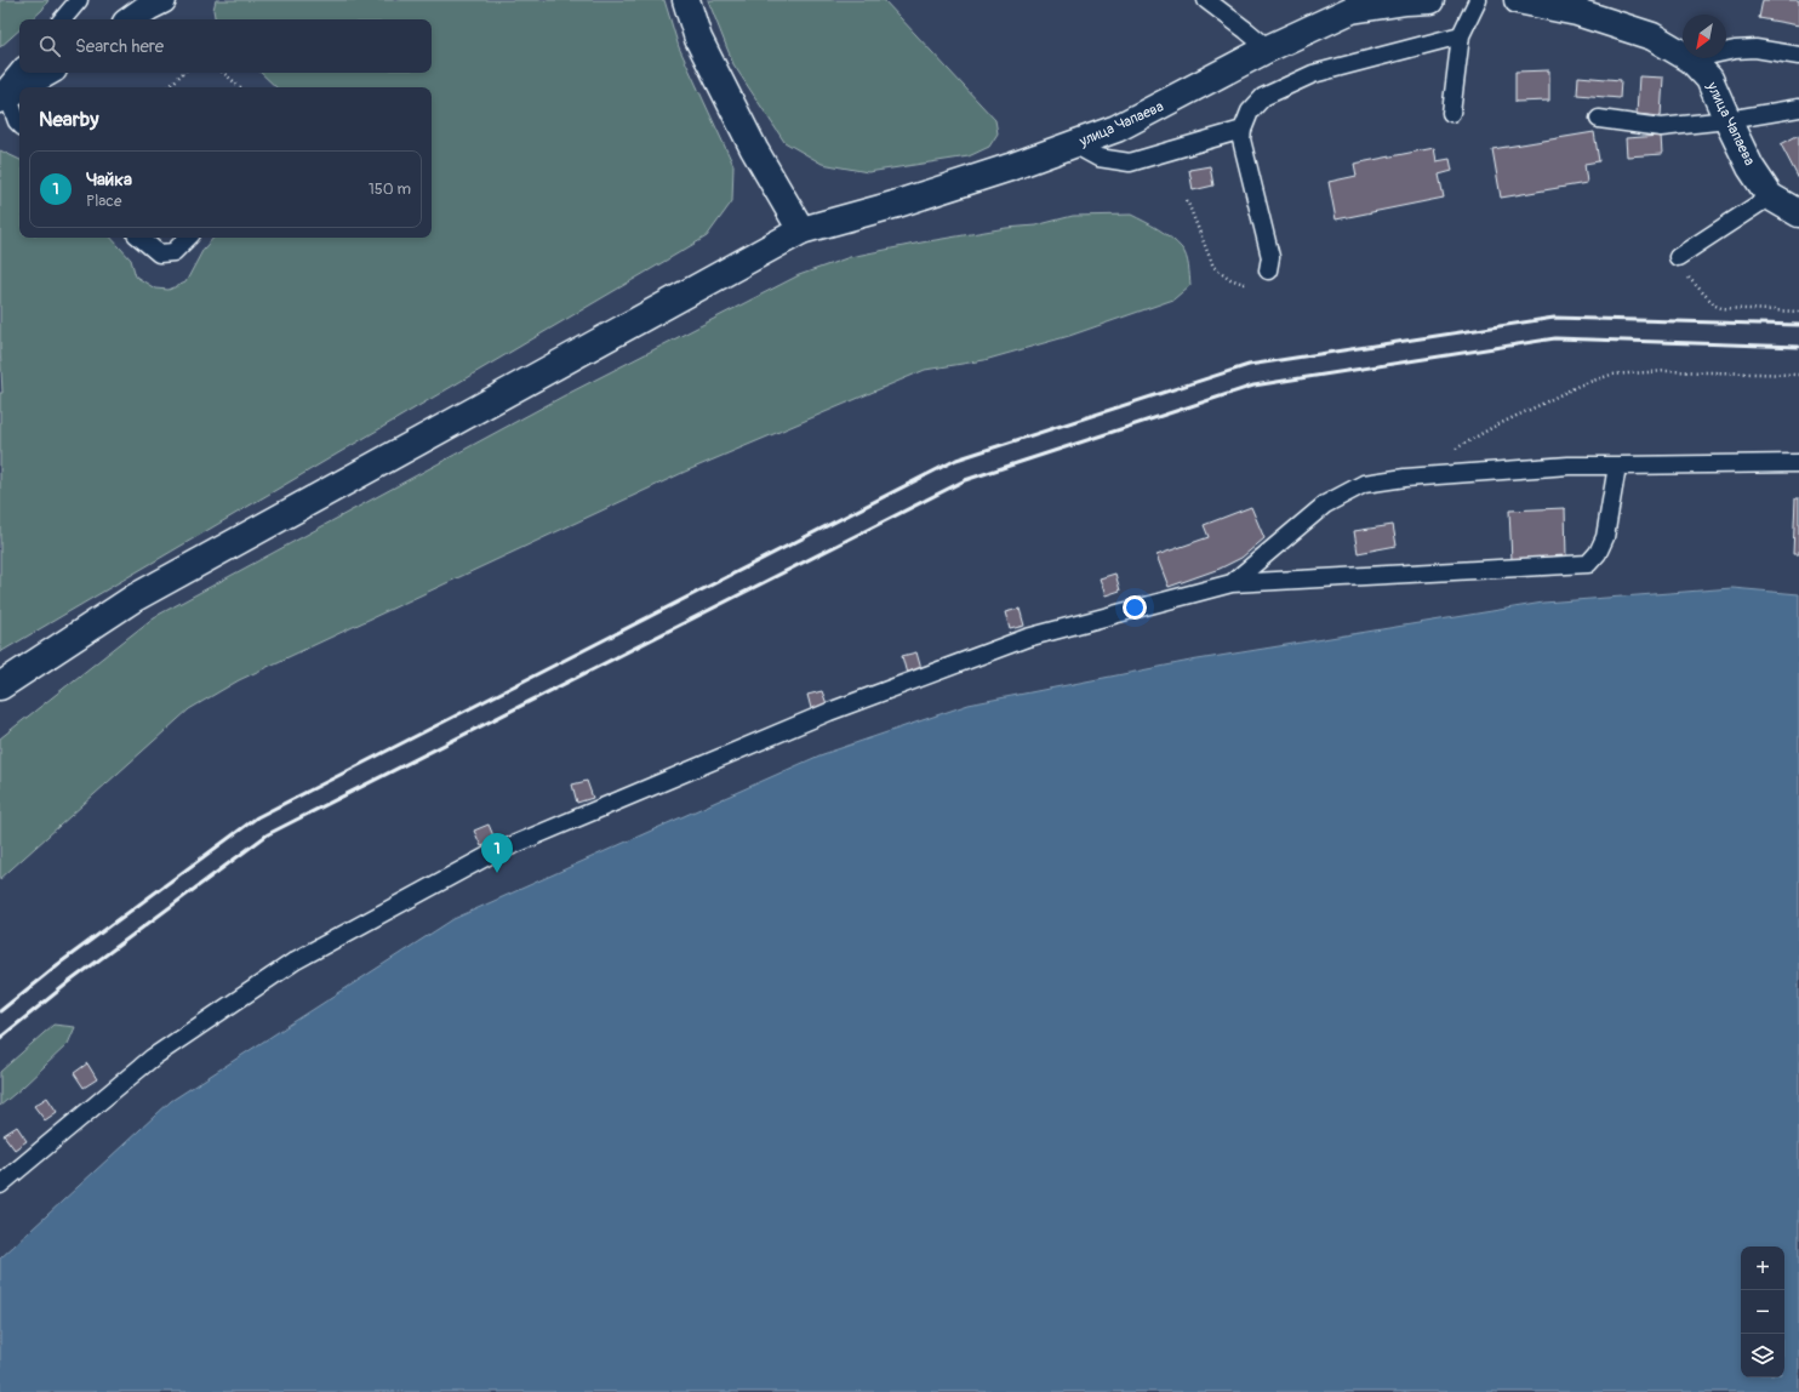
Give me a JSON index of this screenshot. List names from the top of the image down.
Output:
{
  "streets": {
    "main road": ["улица Чапаева"]
  },
  "north": "bottom left",
  "page": {
    "search": "Search here",
    "heading": "Nearby",
    "list": [
      {
        "mark": "1",
        "name": "Чайка",
        "note": "Place",
        "value": "150 m"
      }
    ],
    "pins": "1",
    "map_buttons": ["+", "−"]
  }
}
